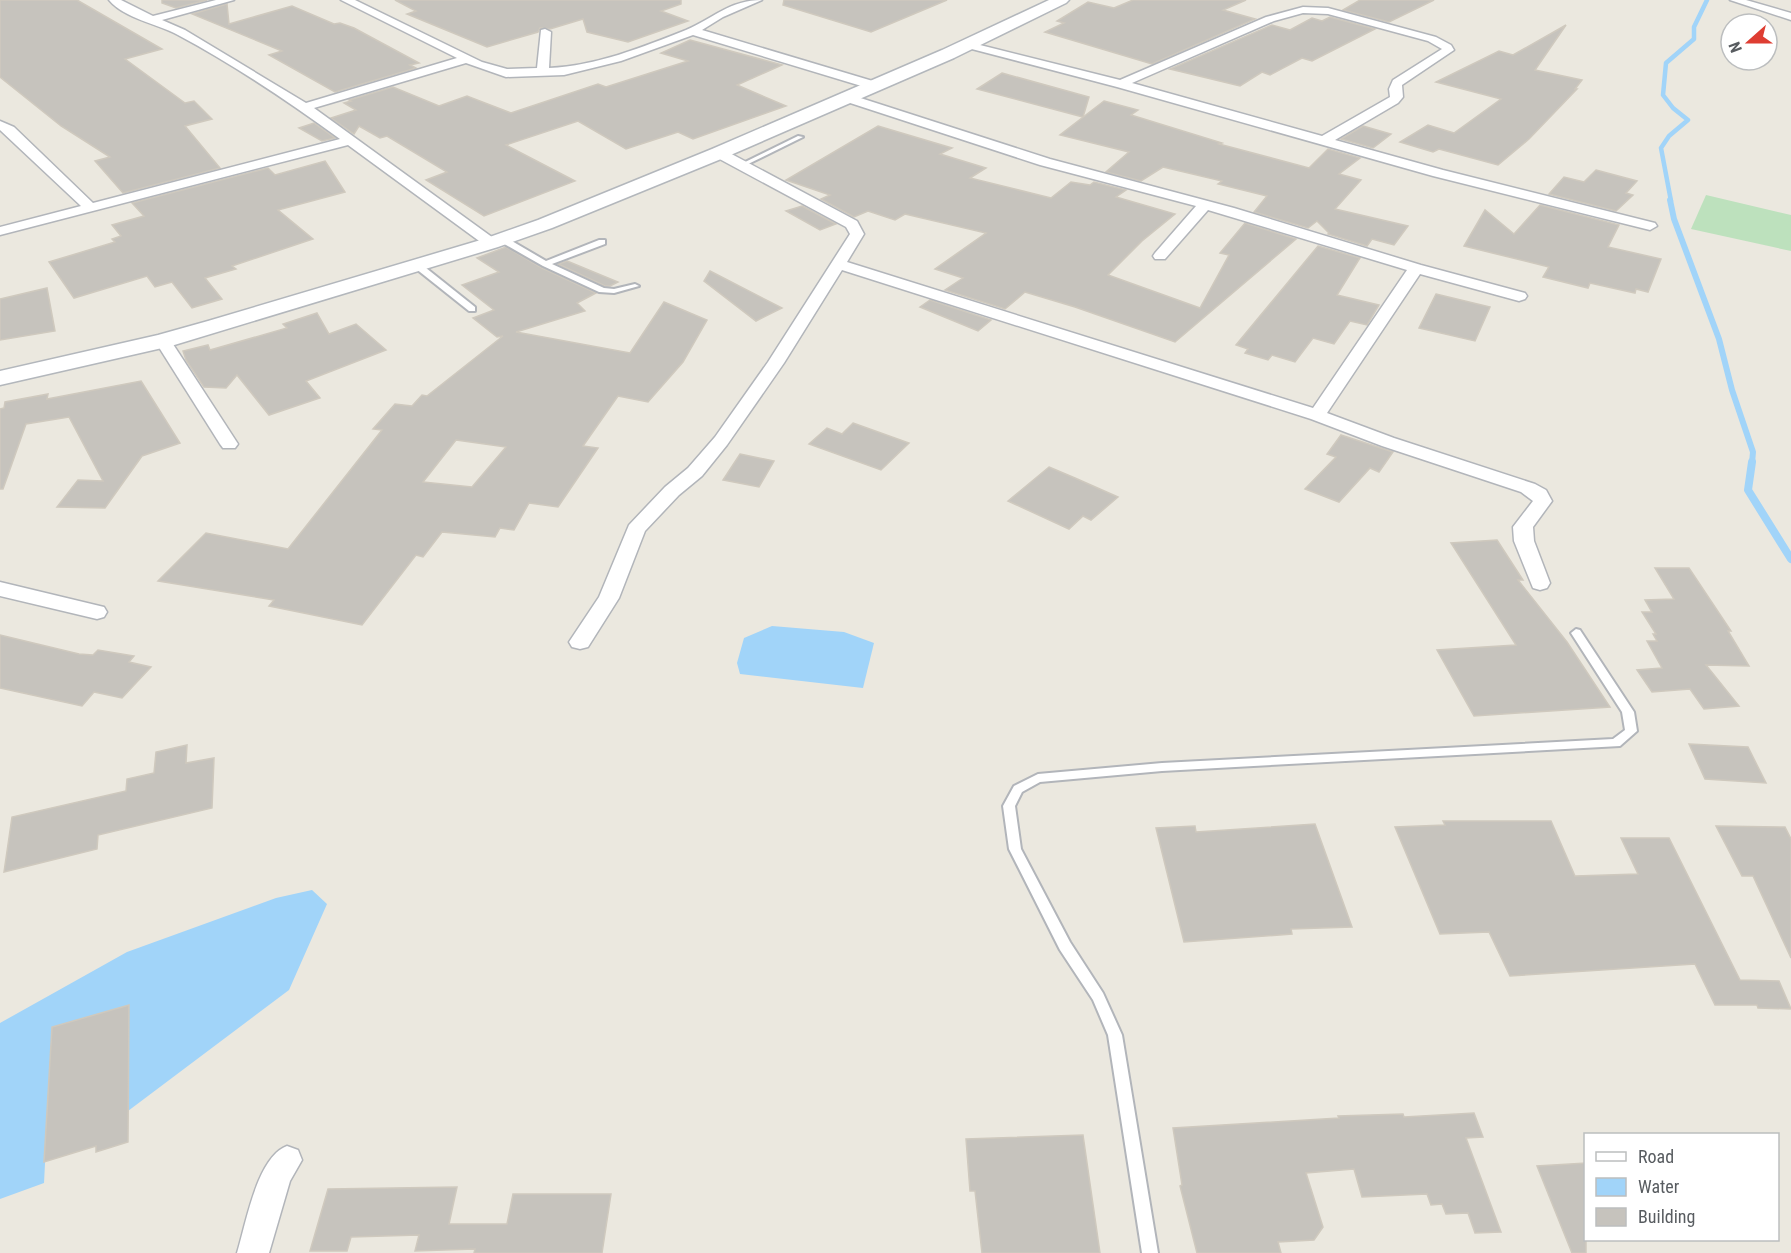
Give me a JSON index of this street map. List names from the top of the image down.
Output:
{
  "legend": ["Road", "Water", "Building"],
  "north": "left"
}
